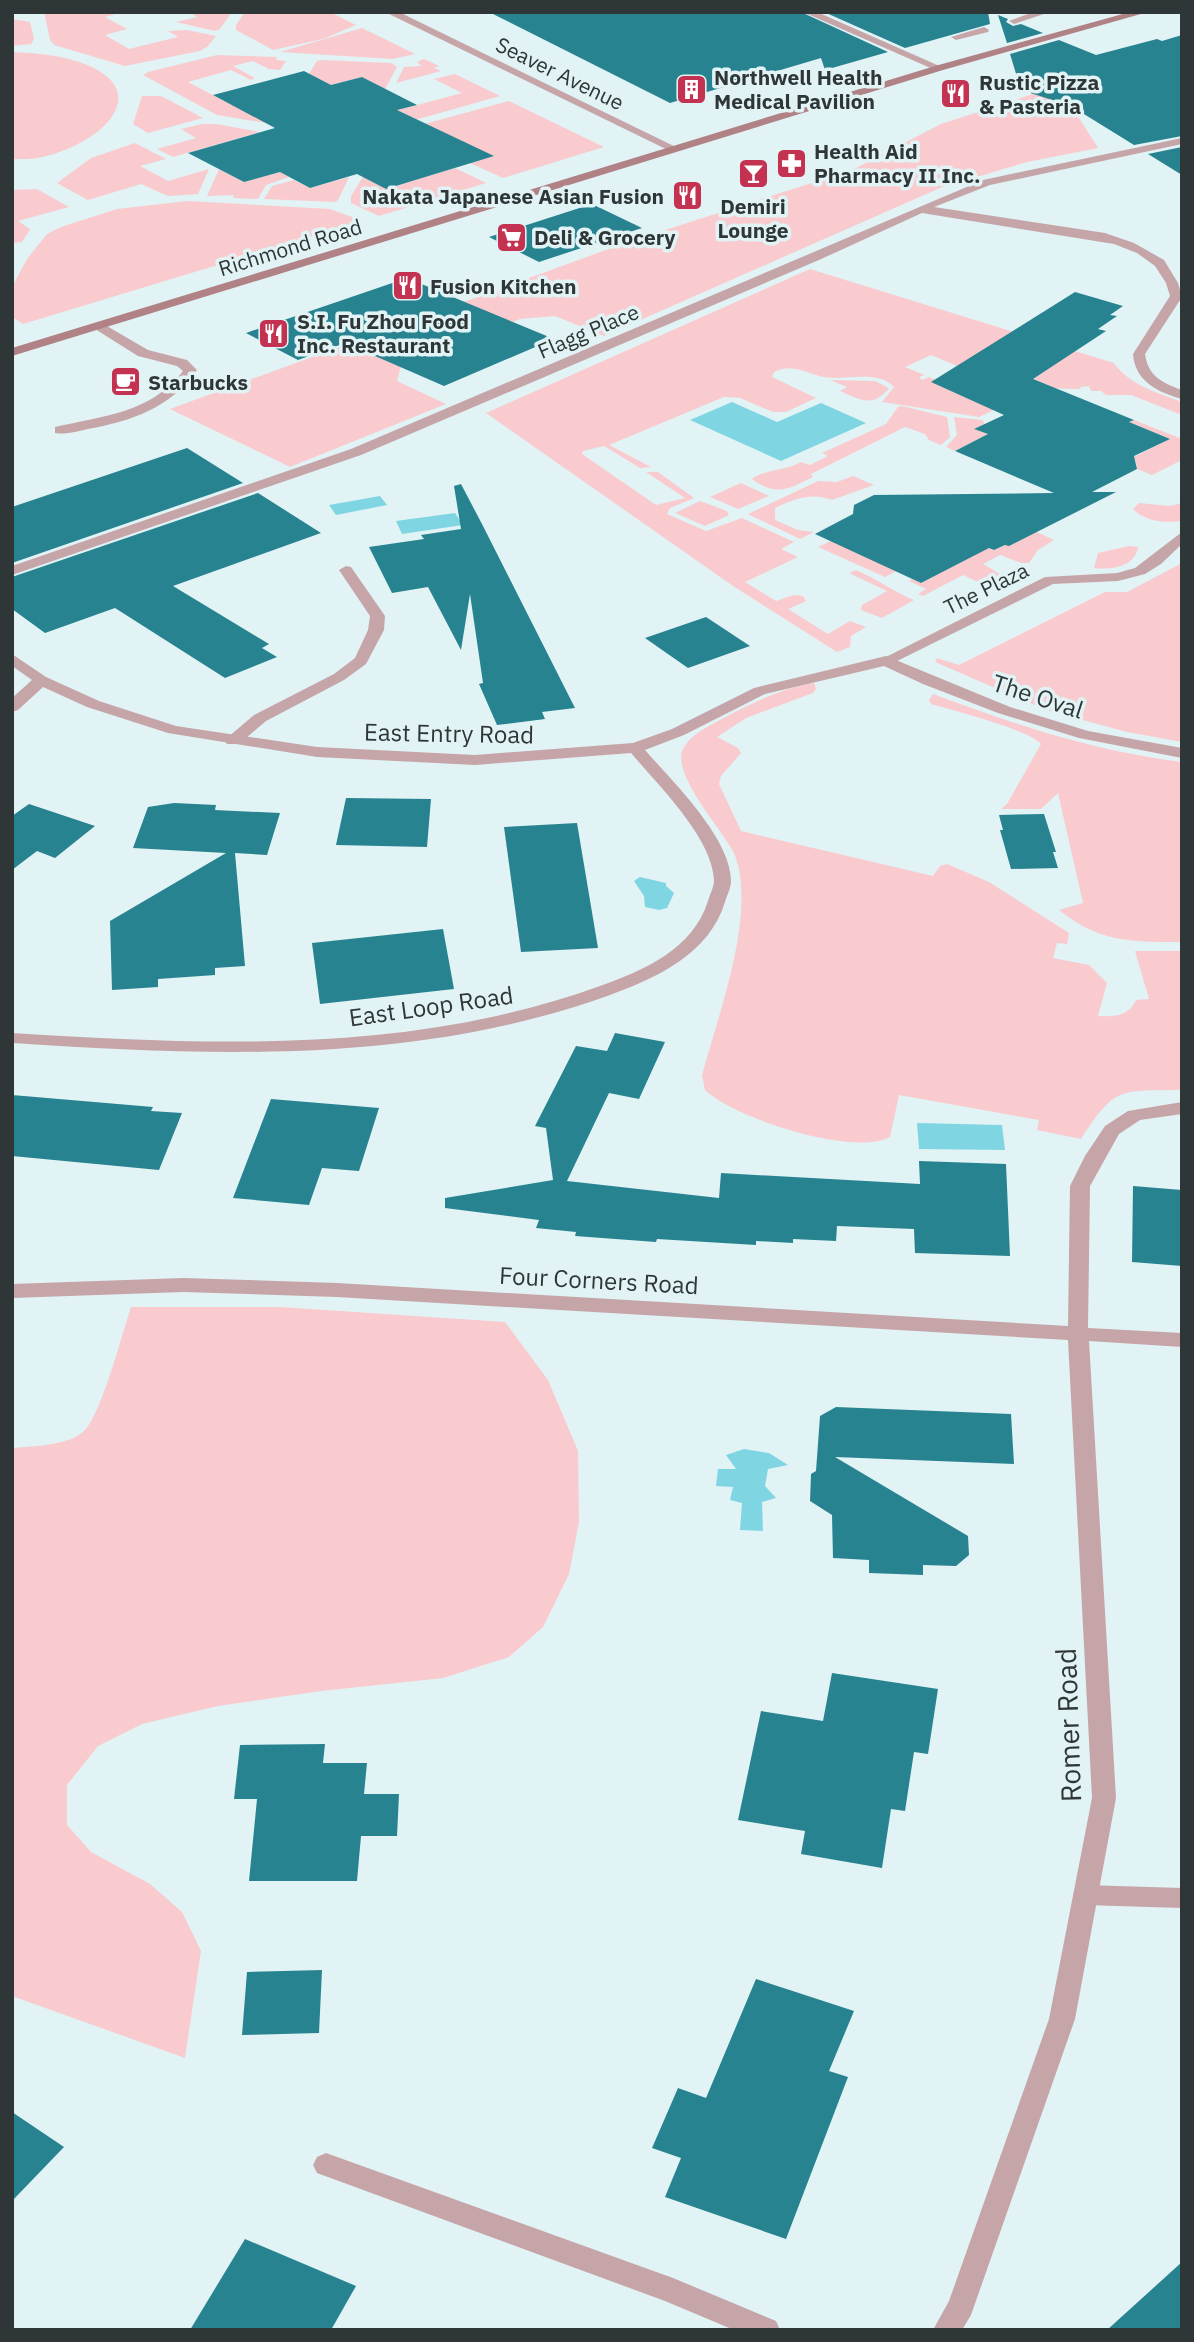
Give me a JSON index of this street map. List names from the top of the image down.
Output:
{
  "streets": {
    "main road": ["Richmond Road"],
    "street": [
      "Seaver Avenue",
      "Flagg Place",
      "The Plaza",
      "The Oval",
      "East Entry Road",
      "East Loop Road",
      "Four Corners Road",
      "Romer Road"
    ]
  },
  "crossings": [
    ["Seaver Avenue", "Richmond Road"],
    ["The Plaza", "The Oval"],
    ["The Plaza", "East Entry Road"],
    ["The Oval", "East Entry Road"],
    ["East Entry Road", "East Loop Road"],
    ["Four Corners Road", "Romer Road"]
  ],
  "places": {
    "building": ["Northwell Health Medical Pavilion"],
    "restaurant": [
      "Rustic Pizza & Pasteria",
      "Nakata Japanese Asian Fusion",
      "Fusion Kitchen",
      "S.I. Fu Zhou Food Inc. Restaurant"
    ],
    "pharmacy": ["Health Aid Pharmacy II Inc."],
    "bar": ["Demiri Lounge"],
    "supermarket": ["Deli & Grocery"],
    "cafe": ["Starbucks"]
  }
}
